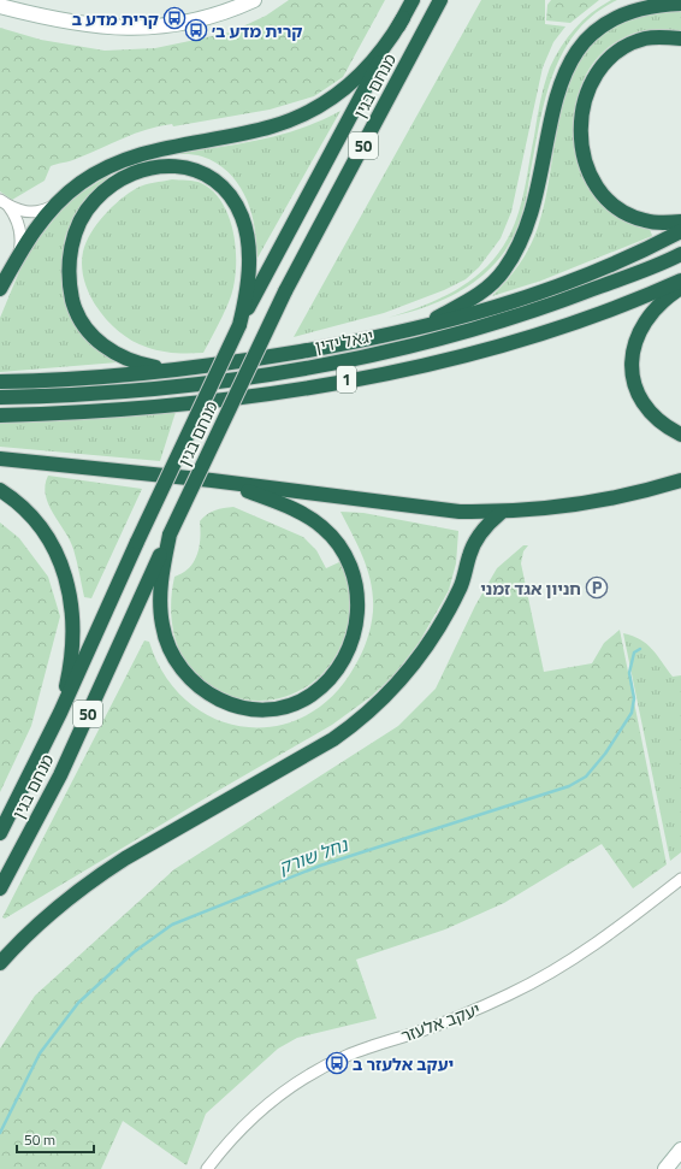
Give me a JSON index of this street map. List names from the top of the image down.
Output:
{
  "streets": {
    "highway": [
      "מנחם בגין",
      "50",
      "יגאל ידין",
      "1"
    ],
    "street": ["יעקב אלעזר"]
  },
  "water": ["נחל שורק"],
  "places": {
    "bus stop": ["קרית מדע ב", "קרית מדע ב׳", "יעקב אלעזר ב"],
    "parking": ["חניון אגד זמני"]
  },
  "scale_bar": "50 m"
}
